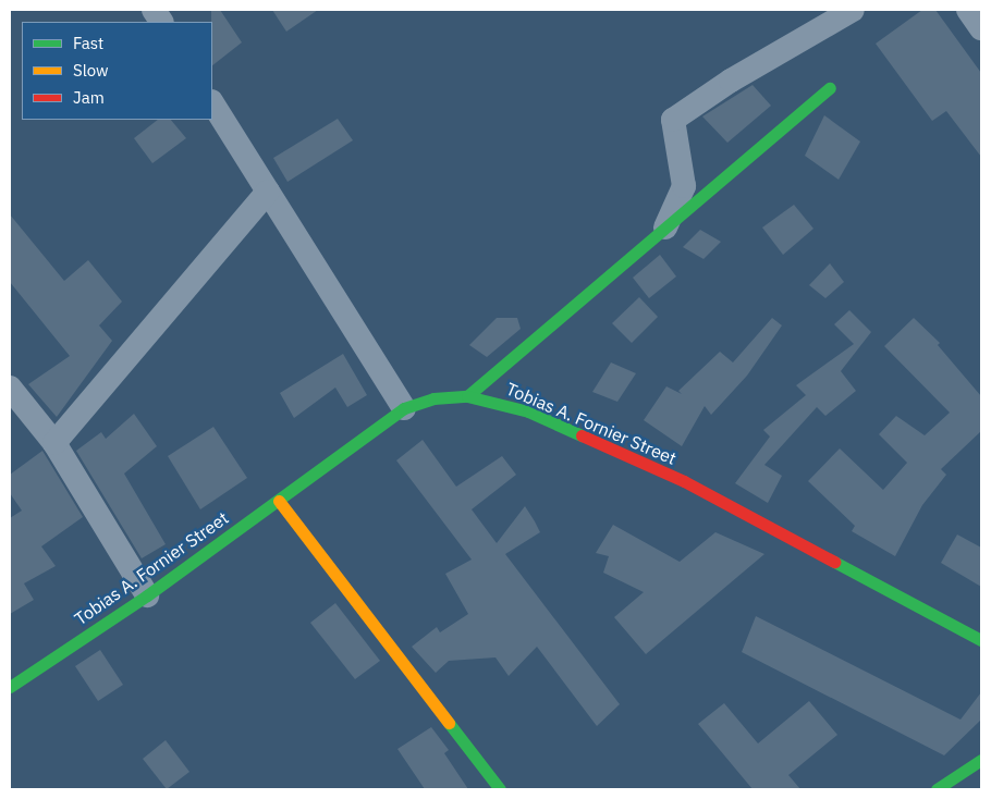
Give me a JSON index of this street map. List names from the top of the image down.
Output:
{
  "streets": {
    "main road": ["Tobias A. Fornier Street"]
  },
  "legend": ["Fast", "Slow", "Jam"]
}
